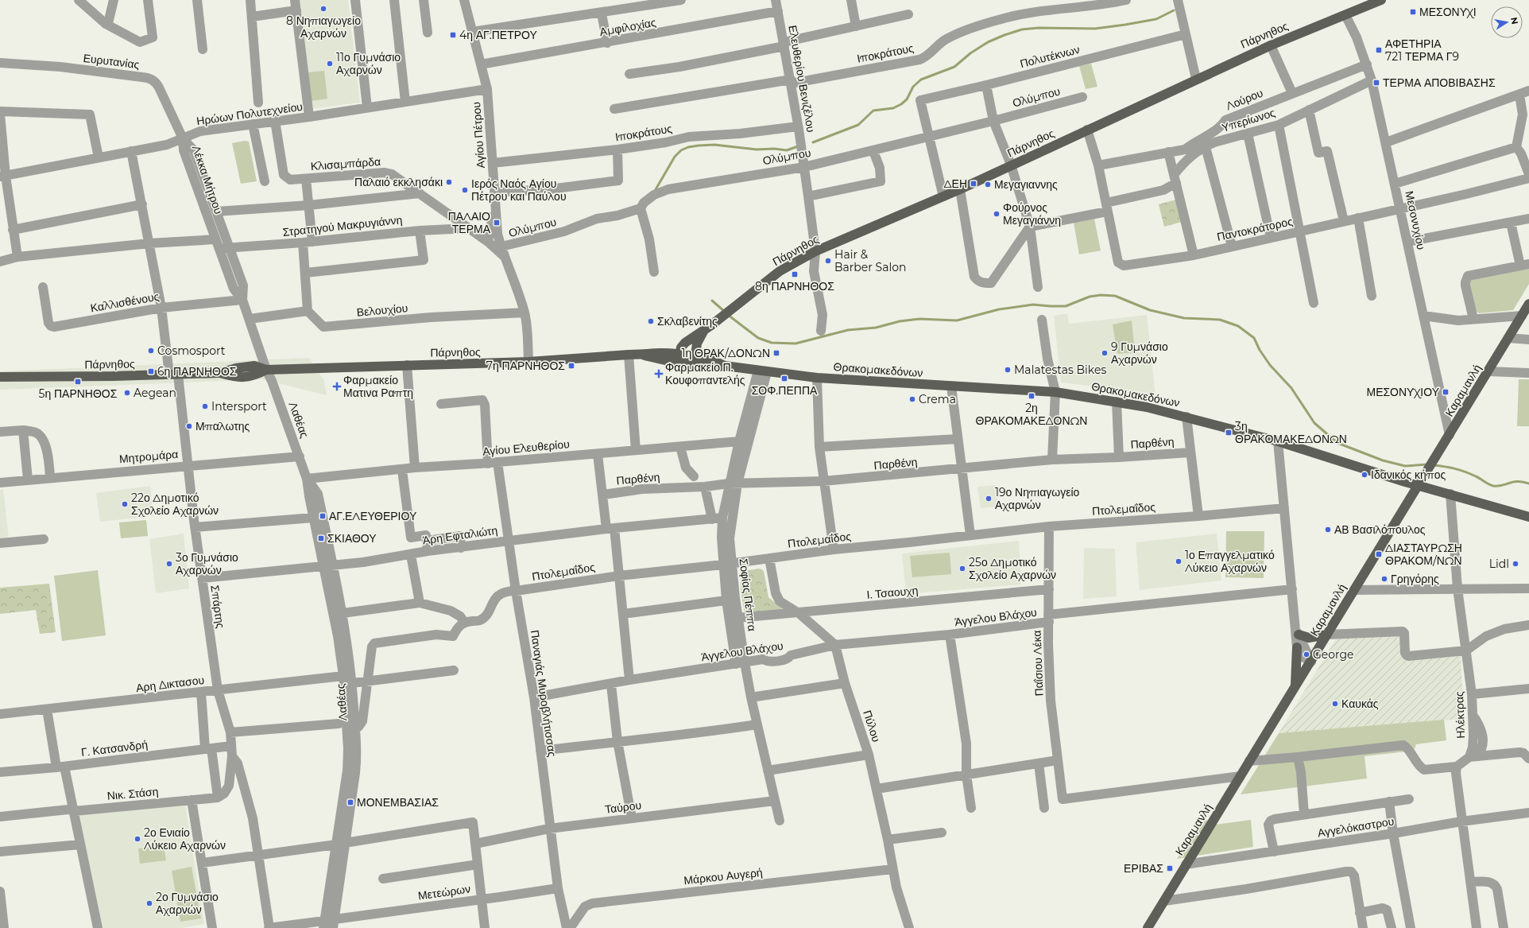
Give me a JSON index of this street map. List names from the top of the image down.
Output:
{
  "streets": {
    "main road": ["Πάρνηθος", "Θρακομακεδόνων", "Καραμανλή"],
    "street": [
      "Αμφιλοχίας",
      "Ιποκράτους",
      "Πολυτέκνων",
      "Ευρυτανίας",
      "Ελευθερίου Βενιζέλου",
      "Ολύμπου",
      "Λούρου",
      "Ηρώων Πολυτεχνείου",
      "Υπερίωνος",
      "Αγίου Πέτρου",
      "Κλισαμπάρδα",
      "Λέκκα Μήτρου",
      "Μεσονυχίου",
      "Στρατηγού Μακρυγιάννη",
      "Παντοκράτορος",
      "Καλλισθένους",
      "Βελουχίου",
      "Λαθέας",
      "Παρθένη",
      "Αγίου Ελευθερίου",
      "Μητρομάρα",
      "Πτολεμαΐδος",
      "Άρη Εφταλιώτη",
      "Ι. Τσαουχη",
      "Σοφίας Πέππα",
      "Σπάρτης",
      "Άγγελου Βλάχου",
      "Παΐσιου Λέκα",
      "Αρη Δικτασου",
      "Παναγιάς Μυροβλήτισσας",
      "Ηλέκτρας",
      "Πύλου",
      "Γ. Κατσανδρή",
      "Νικ. Στάση",
      "Ταύρου",
      "Αγγελόκαστρου",
      "Μάρκου Αυγερή",
      "Μετεώρων"
    ]
  },
  "crossings": [
    ["Αμφιλοχίας", "Ελευθερίου Βενιζέλου"],
    ["Αμφιλοχίας", "Αγίου Πέτρου"],
    ["Πάρνηθος", "Ελευθερίου Βενιζέλου"],
    ["Πάρνηθος", "Αγίου Πέτρου"],
    ["Πάρνηθος", "Λέκκα Μήτρου"],
    ["Πάρνηθος", "Μεσονυχίου"],
    ["Πάρνηθος", "Παντοκράτορος"],
    ["Πάρνηθος", "Θρακομακεδόνων"],
    ["Πάρνηθος", "Λαθέας"],
    ["Πάρνηθος", "Σπάρτης"],
    ["Ιποκράτους", "Ελευθερίου Βενιζέλου"],
    ["Ιποκράτους", "Αγίου Πέτρου"],
    ["Πολυτέκνων", "Ολύμπου"],
    ["Ευρυτανίας", "Ηρώων Πολυτεχνείου"],
    ["Ευρυτανίας", "Λέκκα Μήτρου"],
    ["Ελευθερίου Βενιζέλου", "Ολύμπου"],
    ["Ολύμπου", "Αγίου Πέτρου"],
    ["Λούρου", "Μεσονυχίου"],
    ["Λούρου", "Παντοκράτορος"],
    ["Ηρώων Πολυτεχνείου", "Αγίου Πέτρου"],
    ["Ηρώων Πολυτεχνείου", "Κλισαμπάρδα"],
    ["Ηρώων Πολυτεχνείου", "Λέκκα Μήτρου"],
    ["Ηρώων Πολυτεχνείου", "Σπάρτης"],
    ["Υπερίωνος", "Μεσονυχίου"],
    ["Αγίου Πέτρου", "Κλισαμπάρδα"],
    ["Αγίου Πέτρου", "Βελουχίου"],
    ["Κλισαμπάρδα", "Στρατηγού Μακρυγιάννη"],
    ["Λέκκα Μήτρου", "Στρατηγού Μακρυγιάννη"],
    ["Λέκκα Μήτρου", "Καλλισθένους"],
    ["Λέκκα Μήτρου", "Λαθέας"],
    ["Μεσονυχίου", "Παντοκράτορος"],
    ["Μεσονυχίου", "Καραμανλή"],
    ["Καλλισθένους", "Σπάρτης"],
    ["Θρακομακεδόνων", "Καραμανλή"],
    ["Θρακομακεδόνων", "Σοφίας Πέππα"],
    ["Θρακομακεδόνων", "Ηλέκτρας"],
    ["Καραμανλή", "Παΐσιου Λέκα"],
    ["Καραμανλή", "Αγγελόκαστρου"],
    ["Λαθέας", "Αγίου Ελευθερίου"],
    ["Λαθέας", "Μητρομάρα"],
    ["Λαθέας", "Άρη Εφταλιώτη"],
    ["Λαθέας", "Αρη Δικτασου"],
    ["Λαθέας", "Μετεώρων"],
    ["Παρθένη", "Σοφίας Πέππα"],
    ["Αγίου Ελευθερίου", "Σοφίας Πέππα"],
    ["Αγίου Ελευθερίου", "Παναγιάς Μυροβλήτισσας"],
    ["Μητρομάρα", "Σπάρτης"],
    ["Πτολεμαΐδος", "Σοφίας Πέππα"],
    ["Πτολεμαΐδος", "Παΐσιου Λέκα"],
    ["Πτολεμαΐδος", "Παναγιάς Μυροβλήτισσας"],
    ["Άρη Εφταλιώτη", "Σοφίας Πέππα"],
    ["Άρη Εφταλιώτη", "Σπάρτης"],
    ["Άρη Εφταλιώτη", "Παναγιάς Μυροβλήτισσας"],
    ["Ι. Τσαουχη", "Σοφίας Πέππα"],
    ["Ι. Τσαουχη", "Παΐσιου Λέκα"],
    ["Σοφίας Πέππα", "Άγγελου Βλάχου"],
    ["Σοφίας Πέππα", "Ταύρου"],
    ["Σπάρτης", "Αρη Δικτασου"],
    ["Σπάρτης", "Γ. Κατσανδρή"],
    ["Άγγελου Βλάχου", "Παΐσιου Λέκα"],
    ["Άγγελου Βλάχου", "Παναγιάς Μυροβλήτισσας"],
    ["Άγγελου Βλάχου", "Πύλου"],
    ["Παναγιάς Μυροβλήτισσας", "Ταύρου"],
    ["Παναγιάς Μυροβλήτισσας", "Μάρκου Αυγερή"],
    ["Παναγιάς Μυροβλήτισσας", "Μετεώρων"],
    ["Πύλου", "Μάρκου Αυγερή"]
  ],
  "places": {
    "other": [
      "8 Νηπιαγωγείο Αχαρνών",
      "11ο Γυμνάσιο Αχαρνών",
      "Παλαιό εκκλησάκι",
      "Μεγαγιαννης",
      "Ιερός Ναός Αγίου Πέτρου και Παύλου",
      "Φούρνος Μεγαγιάννη",
      "Hair & Barber Salon",
      "Σκλαβενίτης",
      "Cosmosport",
      "9 Γυμνάσιο Αχαρνών",
      "Malatestas Bikes",
      "Aegean",
      "Crema",
      "Intersport",
      "Μπαλωτης",
      "Ιδανικός κήπος",
      "19ο Νηπιαγωγείο Αχαρνών",
      "22ο Δημοτικό Σχολείο Αχαρνών",
      "ΑΒ Βασιλόπουλος",
      "1ο Επαγγελματικό Λύκειο Αχαρνών",
      "3ο Γυμνάσιο Αχαρνών",
      "Lidl",
      "25ο Δημοτικό Σχολείο Αχαρνών",
      "Γρηγόρης",
      "George",
      "Καυκάς",
      "2ο Ενιαίο Λύκειο Αχαρνών",
      "2ο Γυμνάσιο Αχαρνών"
    ],
    "transit": [
      "ΜΕΣΟΝΥΧΙ",
      "4η ΑΓ.ΠΕΤΡΟΥ",
      "ΑΦΕΤΗΡΙΑ 721 ΤΕΡΜΑ Γ9",
      "ΤΕΡΜΑ ΑΠΟΒΙΒΑΣΗΣ",
      "ΔΕΗ",
      "ΠΑΛΑΙΟ ΤΕΡΜΑ",
      "8η ΠΑΡΝΗΘΟΣ",
      "1η ΘΡΑΚ/ΔΟΝΩΝ",
      "7η ΠΑΡΝΗΘΟΣ",
      "6η ΠΑΡΝΗΘΟΣ",
      "ΣΟΦ.ΠΕΠΠΑ",
      "5η ΠΑΡΝΗΘΟΣ",
      "ΜΕΣΟΝΥΧΙΟΥ",
      "2η ΘΡΑΚΟΜΑΚΕΔΟΝΩΝ",
      "3η ΘΡΑΚΟΜΑΚΕΔΟΝΩΝ",
      "ΑΓ.ΕΛΕΥΘΕΡΙΟΥ",
      "ΣΚΙΑΘΟΥ",
      "ΔΙΑΣΤΑΥΡΩΣΗ ΘΡΑΚΟΜ/ΝΩΝ",
      "ΜΟΝΕΜΒΑΣΙΑΣ",
      "ΕΡΙΒΑΣ"
    ],
    "health": ["Φαρμακείο Π. Κουφοπαντελής", "Φαρμακείο Ματινα Ραπτη"]
  },
  "north": "right"
}
